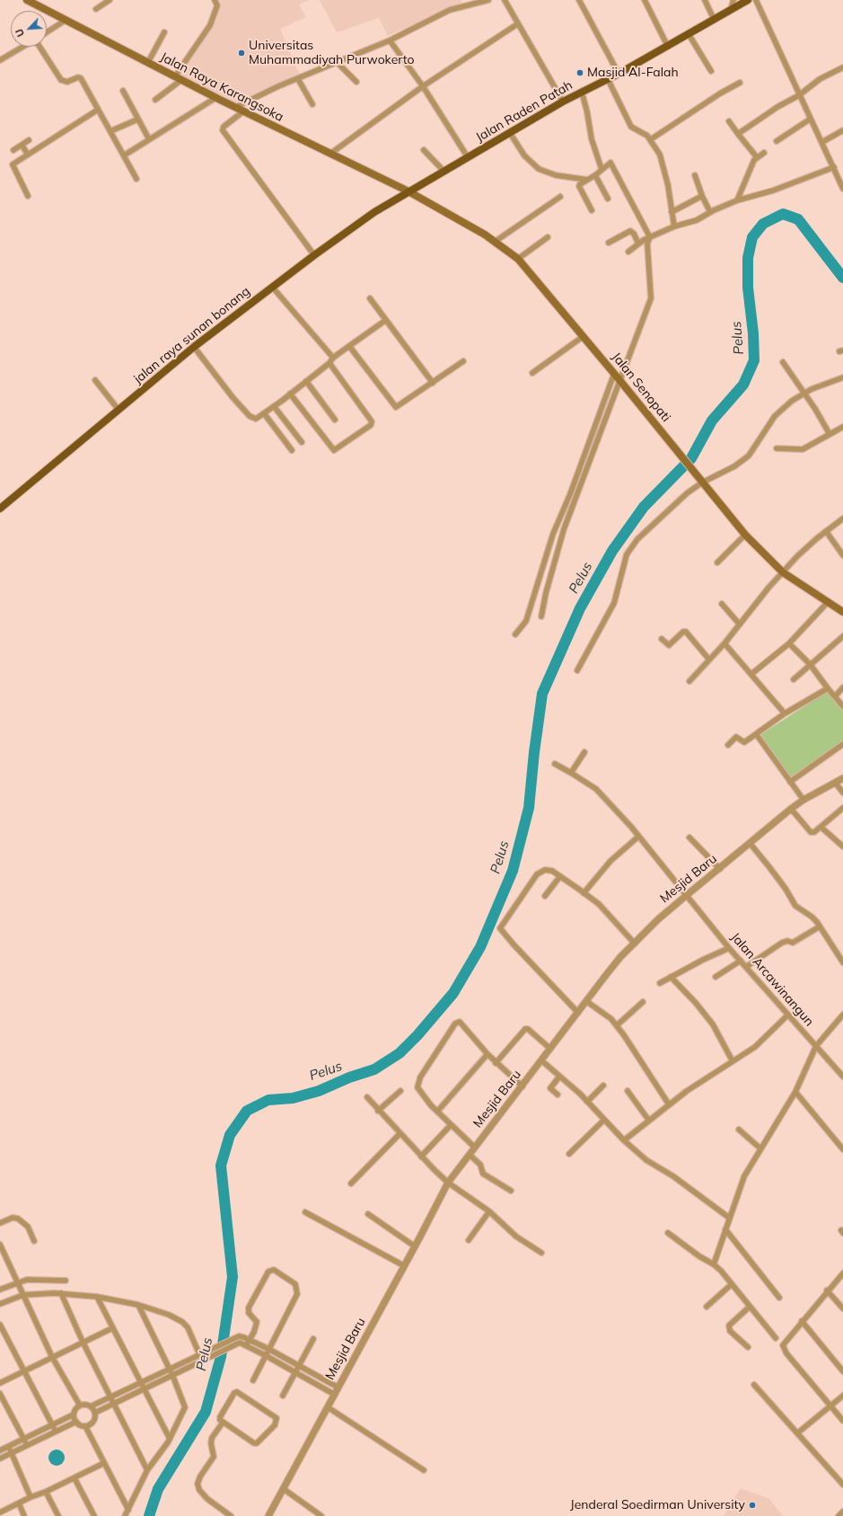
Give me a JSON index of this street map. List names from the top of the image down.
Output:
{
  "streets": {
    "main road": [
      "Jalan Raya Karangsoka",
      "Jalan Raden Patah",
      "jalan raya sunan bonang",
      "Jalan Senopati"
    ],
    "street": ["Mesjid Baru", "Jalan Arcawinangun"]
  },
  "crossings": [
    ["Jalan Raya Karangsoka", "Jalan Raden Patah"],
    ["Jalan Raya Karangsoka", "jalan raya sunan bonang"],
    ["Jalan Raya Karangsoka", "Jalan Senopati"],
    ["Jalan Raden Patah", "jalan raya sunan bonang"],
    ["Jalan Raden Patah", "Jalan Senopati"],
    ["jalan raya sunan bonang", "Jalan Senopati"],
    ["Mesjid Baru", "Jalan Arcawinangun"]
  ],
  "water": ["Pelus"],
  "places": ["Universitas Muhammadiyah Purwokerto", "Masjid Al-Falah", "Jenderal Soedirman University"],
  "north": "bottom left"
}
